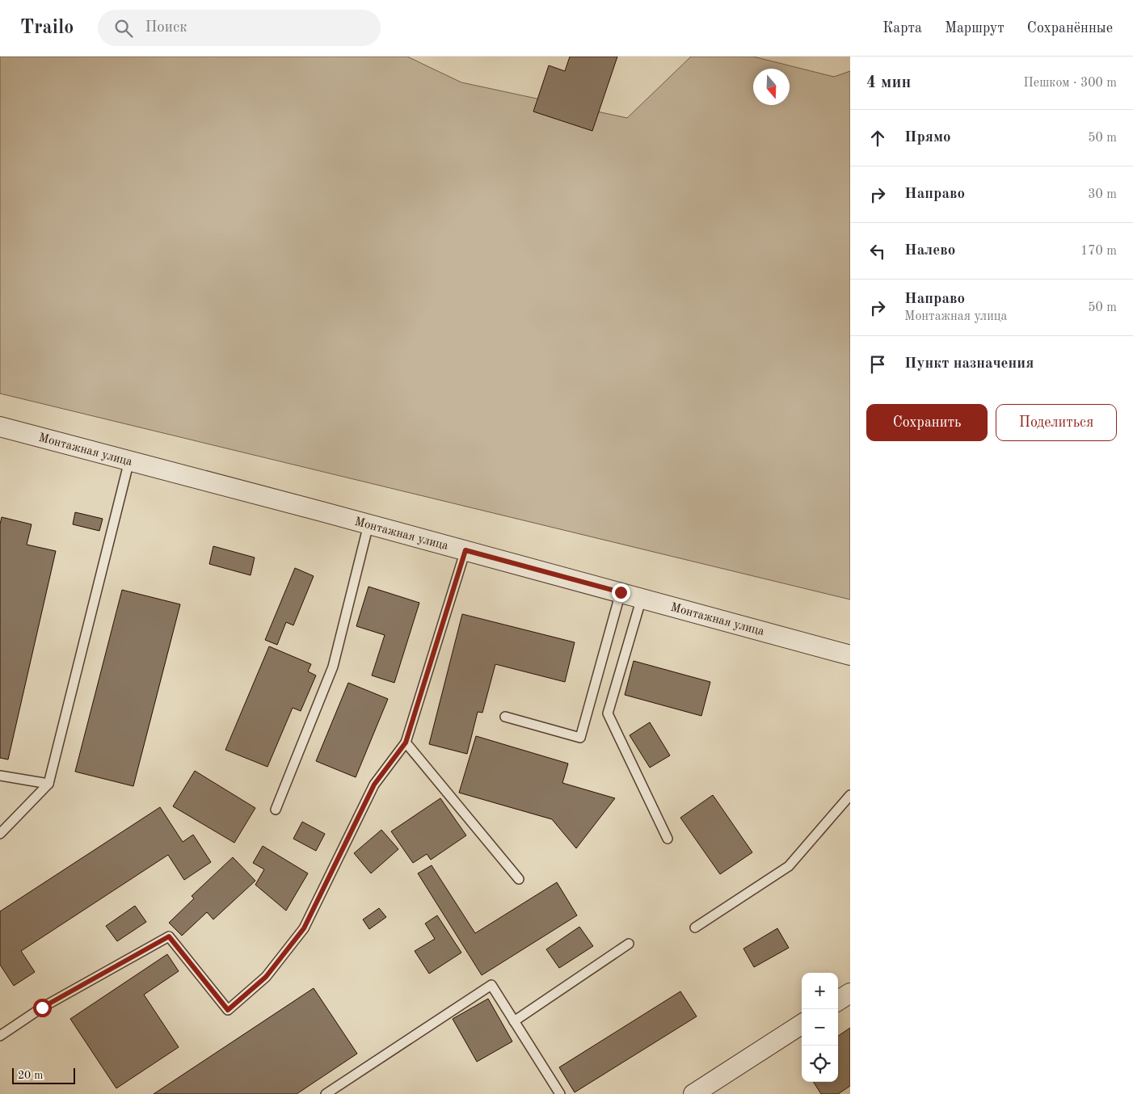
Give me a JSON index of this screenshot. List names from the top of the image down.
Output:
{
  "streets": {
    "street": ["Монтажная улица"]
  },
  "scale_bar": "20 m",
  "north": "bottom",
  "page": {
    "header": "Trailo",
    "search": "Поиск",
    "nav": ["Карта", "Маршрут", "Сохранённые"],
    "heading": ["4 мин", "Пешком · 300 m"],
    "list": [
      ["Прямо", "50 m"],
      ["Направо", "30 m"],
      ["Налево", "170 m"],
      ["Направо", "Монтажная улица", "50 m"],
      "Пункт назначения"
    ],
    "buttons": ["Сохранить", "Поделиться"],
    "map_buttons": ["+", "−"],
    "scale": "20 m"
  }
}
